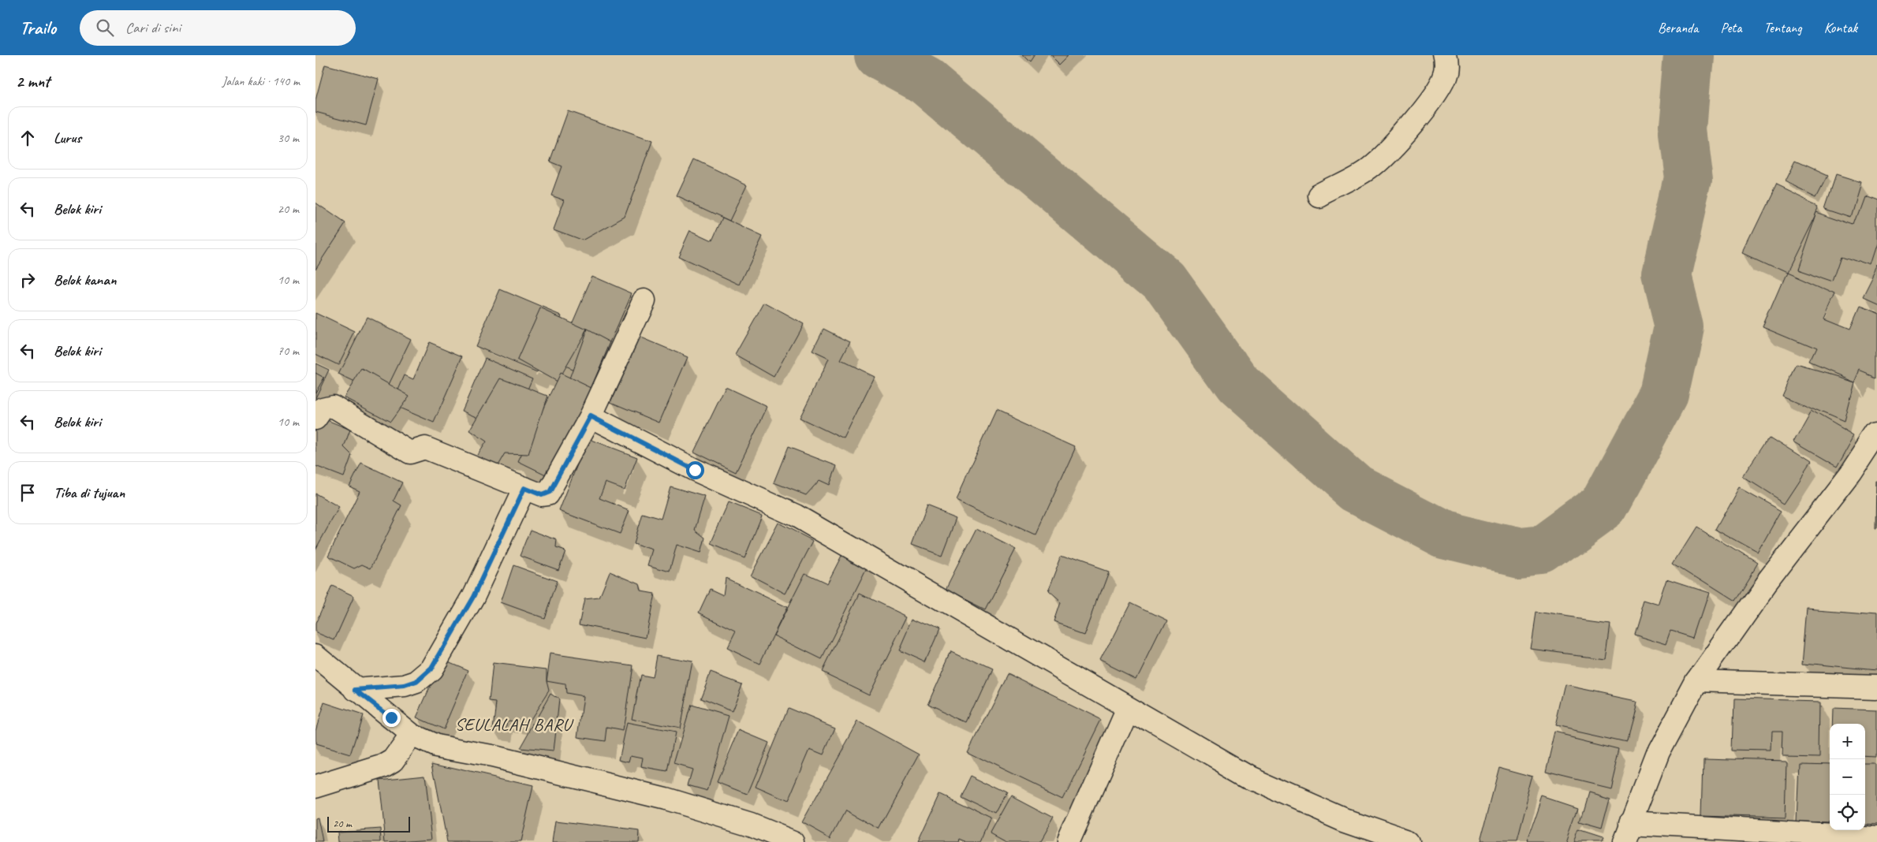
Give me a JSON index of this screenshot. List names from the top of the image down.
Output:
{
  "districts": ["SEULALAH BARU"],
  "scale_bar": "20 m",
  "page": {
    "header": "Trailo",
    "search": "Cari di sini",
    "nav": [
      "Beranda",
      "Peta",
      "Tentang",
      "Kontak"
    ],
    "heading": ["2 mnt", "Jalan kaki · 140 m"],
    "list": [
      ["Lurus", "30 m"],
      ["Belok kiri", "20 m"],
      ["Belok kanan", "10 m"],
      ["Belok kiri", "70 m"],
      ["Belok kiri", "10 m"],
      "Tiba di tujuan"
    ],
    "map_buttons": ["+", "−"],
    "scale": "20 m"
  }
}
